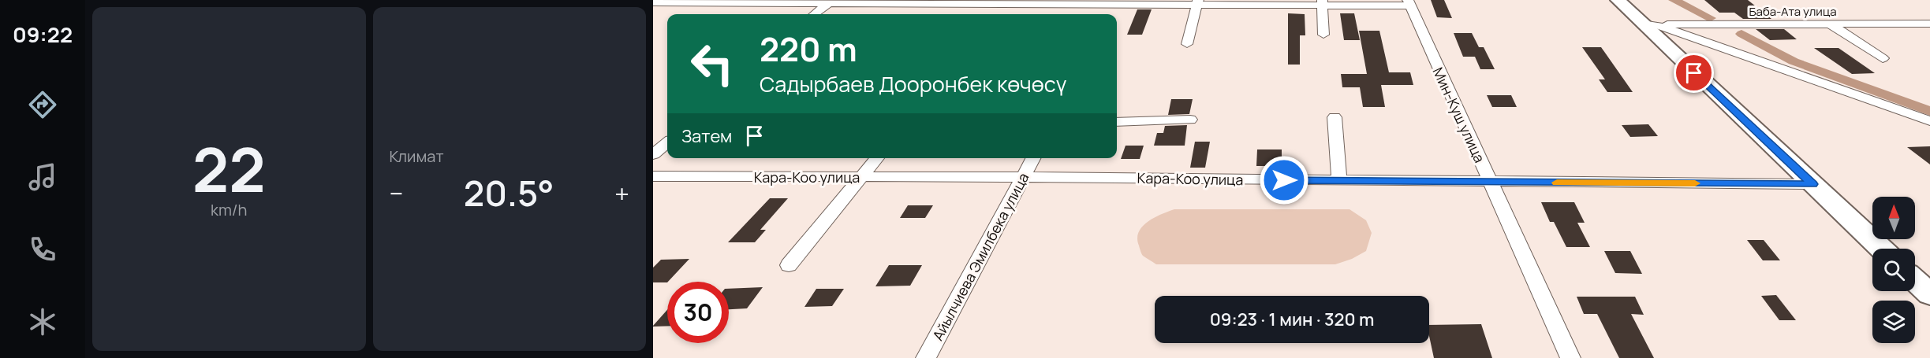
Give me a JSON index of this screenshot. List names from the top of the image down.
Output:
{
  "streets": {
    "street": [
      "Баба-Ата улица",
      "Мин-Куш улица",
      "Кара-Коо улица",
      "Айылчиева Эмилбека улица"
    ]
  },
  "crossings": [
    ["Мин-Куш улица", "Кара-Коо улица"],
    ["Кара-Коо улица", "Айылчиева Эмилбека улица"]
  ],
  "north": "top",
  "page": {
    "tabs": "09:22",
    "tile": [
      ["22", "km/h"],
      "Климат"
    ],
    "turn": ["220 m", "Садырбаев Дооронбек көчөсү"],
    "then": "Затем",
    "heat": ["−", "20.5°", "+"],
    "limit": "30",
    "trip": "09:23 · 1 мин · 320 m"
  }
}
